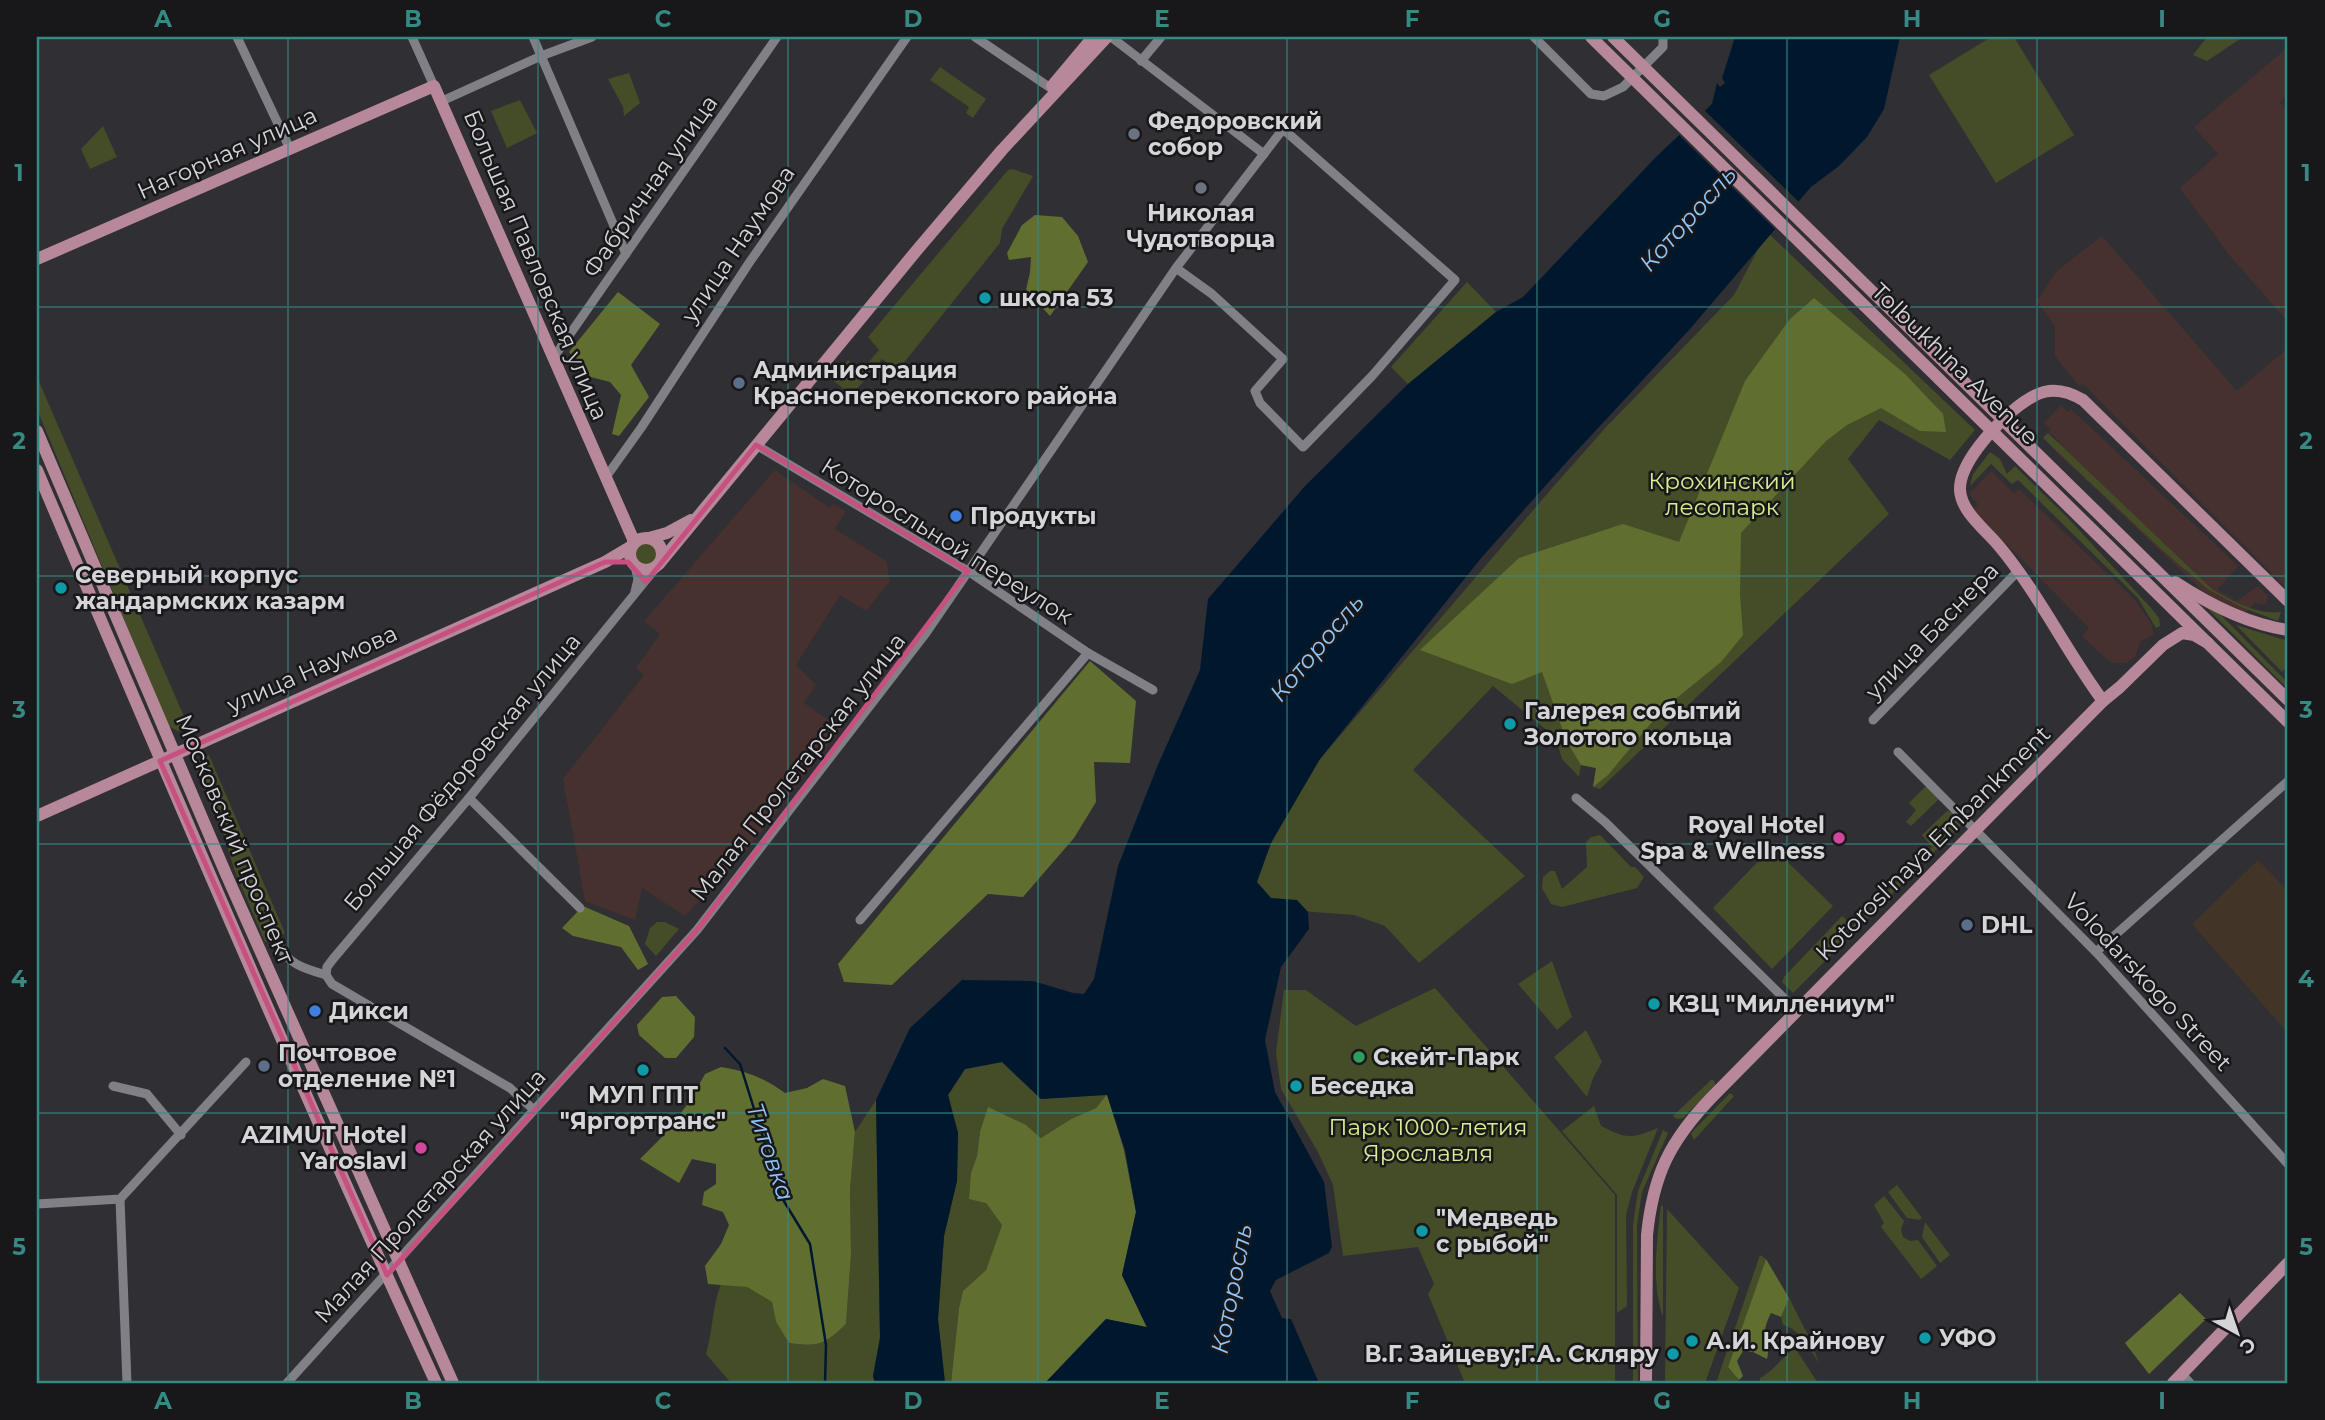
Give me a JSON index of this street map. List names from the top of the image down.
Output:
{
  "streets": {
    "main road": [
      "Нагорная улица",
      "улица Наумова",
      "Большая Павловская улица",
      "Tolbukhina Avenue",
      "Большая Фёдоровская улица",
      "Московский проспект",
      "Kotorosl'naya Embankment"
    ],
    "street": [
      "Фабричная улица",
      "Которосльной переулок",
      "улица Баснера",
      "Малая Пролетарская улица",
      "Volodarskogo Street"
    ]
  },
  "crossings": [
    ["Нагорная улица", "Большая Павловская улица"],
    ["Фабричная улица", "Большая Павловская улица"],
    ["улица Наумова", "Большая Павловская улица"],
    ["улица Наумова", "Большая Фёдоровская улица"],
    ["улица Наумова", "Московский проспект"],
    ["Большая Павловская улица", "Большая Фёдоровская улица"],
    ["Которосльной переулок", "Малая Пролетарская улица"],
    ["Которосльной переулок", "Большая Фёдоровская улица"],
    ["Малая Пролетарская улица", "Московский проспект"],
    ["Kotorosl'naya Embankment", "Volodarskogo Street"]
  ],
  "water": ["Которосль", "Титовка"],
  "parks": ["Крохинский лесопарк", "Парк 1000-летия Ярославля"],
  "places": [
    "Федоровский собор",
    "Николая Чудотворца",
    "школа 53",
    "Администрация Красноперекопского района",
    "Продукты",
    "Северный корпус жандармских казарм",
    "Галерея событий Золотого кольца",
    "Royal Hotel Spa & Wеllness",
    "DHL",
    "КЗЦ \"Миллениум\"",
    "Дикси",
    "Скейт-Парк",
    "Почтовое отделение №1",
    "МУП ГПТ \"Яргортранс\"",
    "Беседка",
    "AZIMUT Hotel Yaroslavl",
    "\"Медведь с рыбой\"",
    "УФО",
    "А.И. Крайнову",
    "В.Г. Зайцеву;Г.А. Скляру"
  ],
  "north": "bottom right",
  "grid": {
    "columns": [
      "A",
      "B",
      "C",
      "D",
      "E",
      "F",
      "G",
      "H",
      "I"
    ],
    "rows": [
      "1",
      "2",
      "3",
      "4",
      "5"
    ]
  }
}
